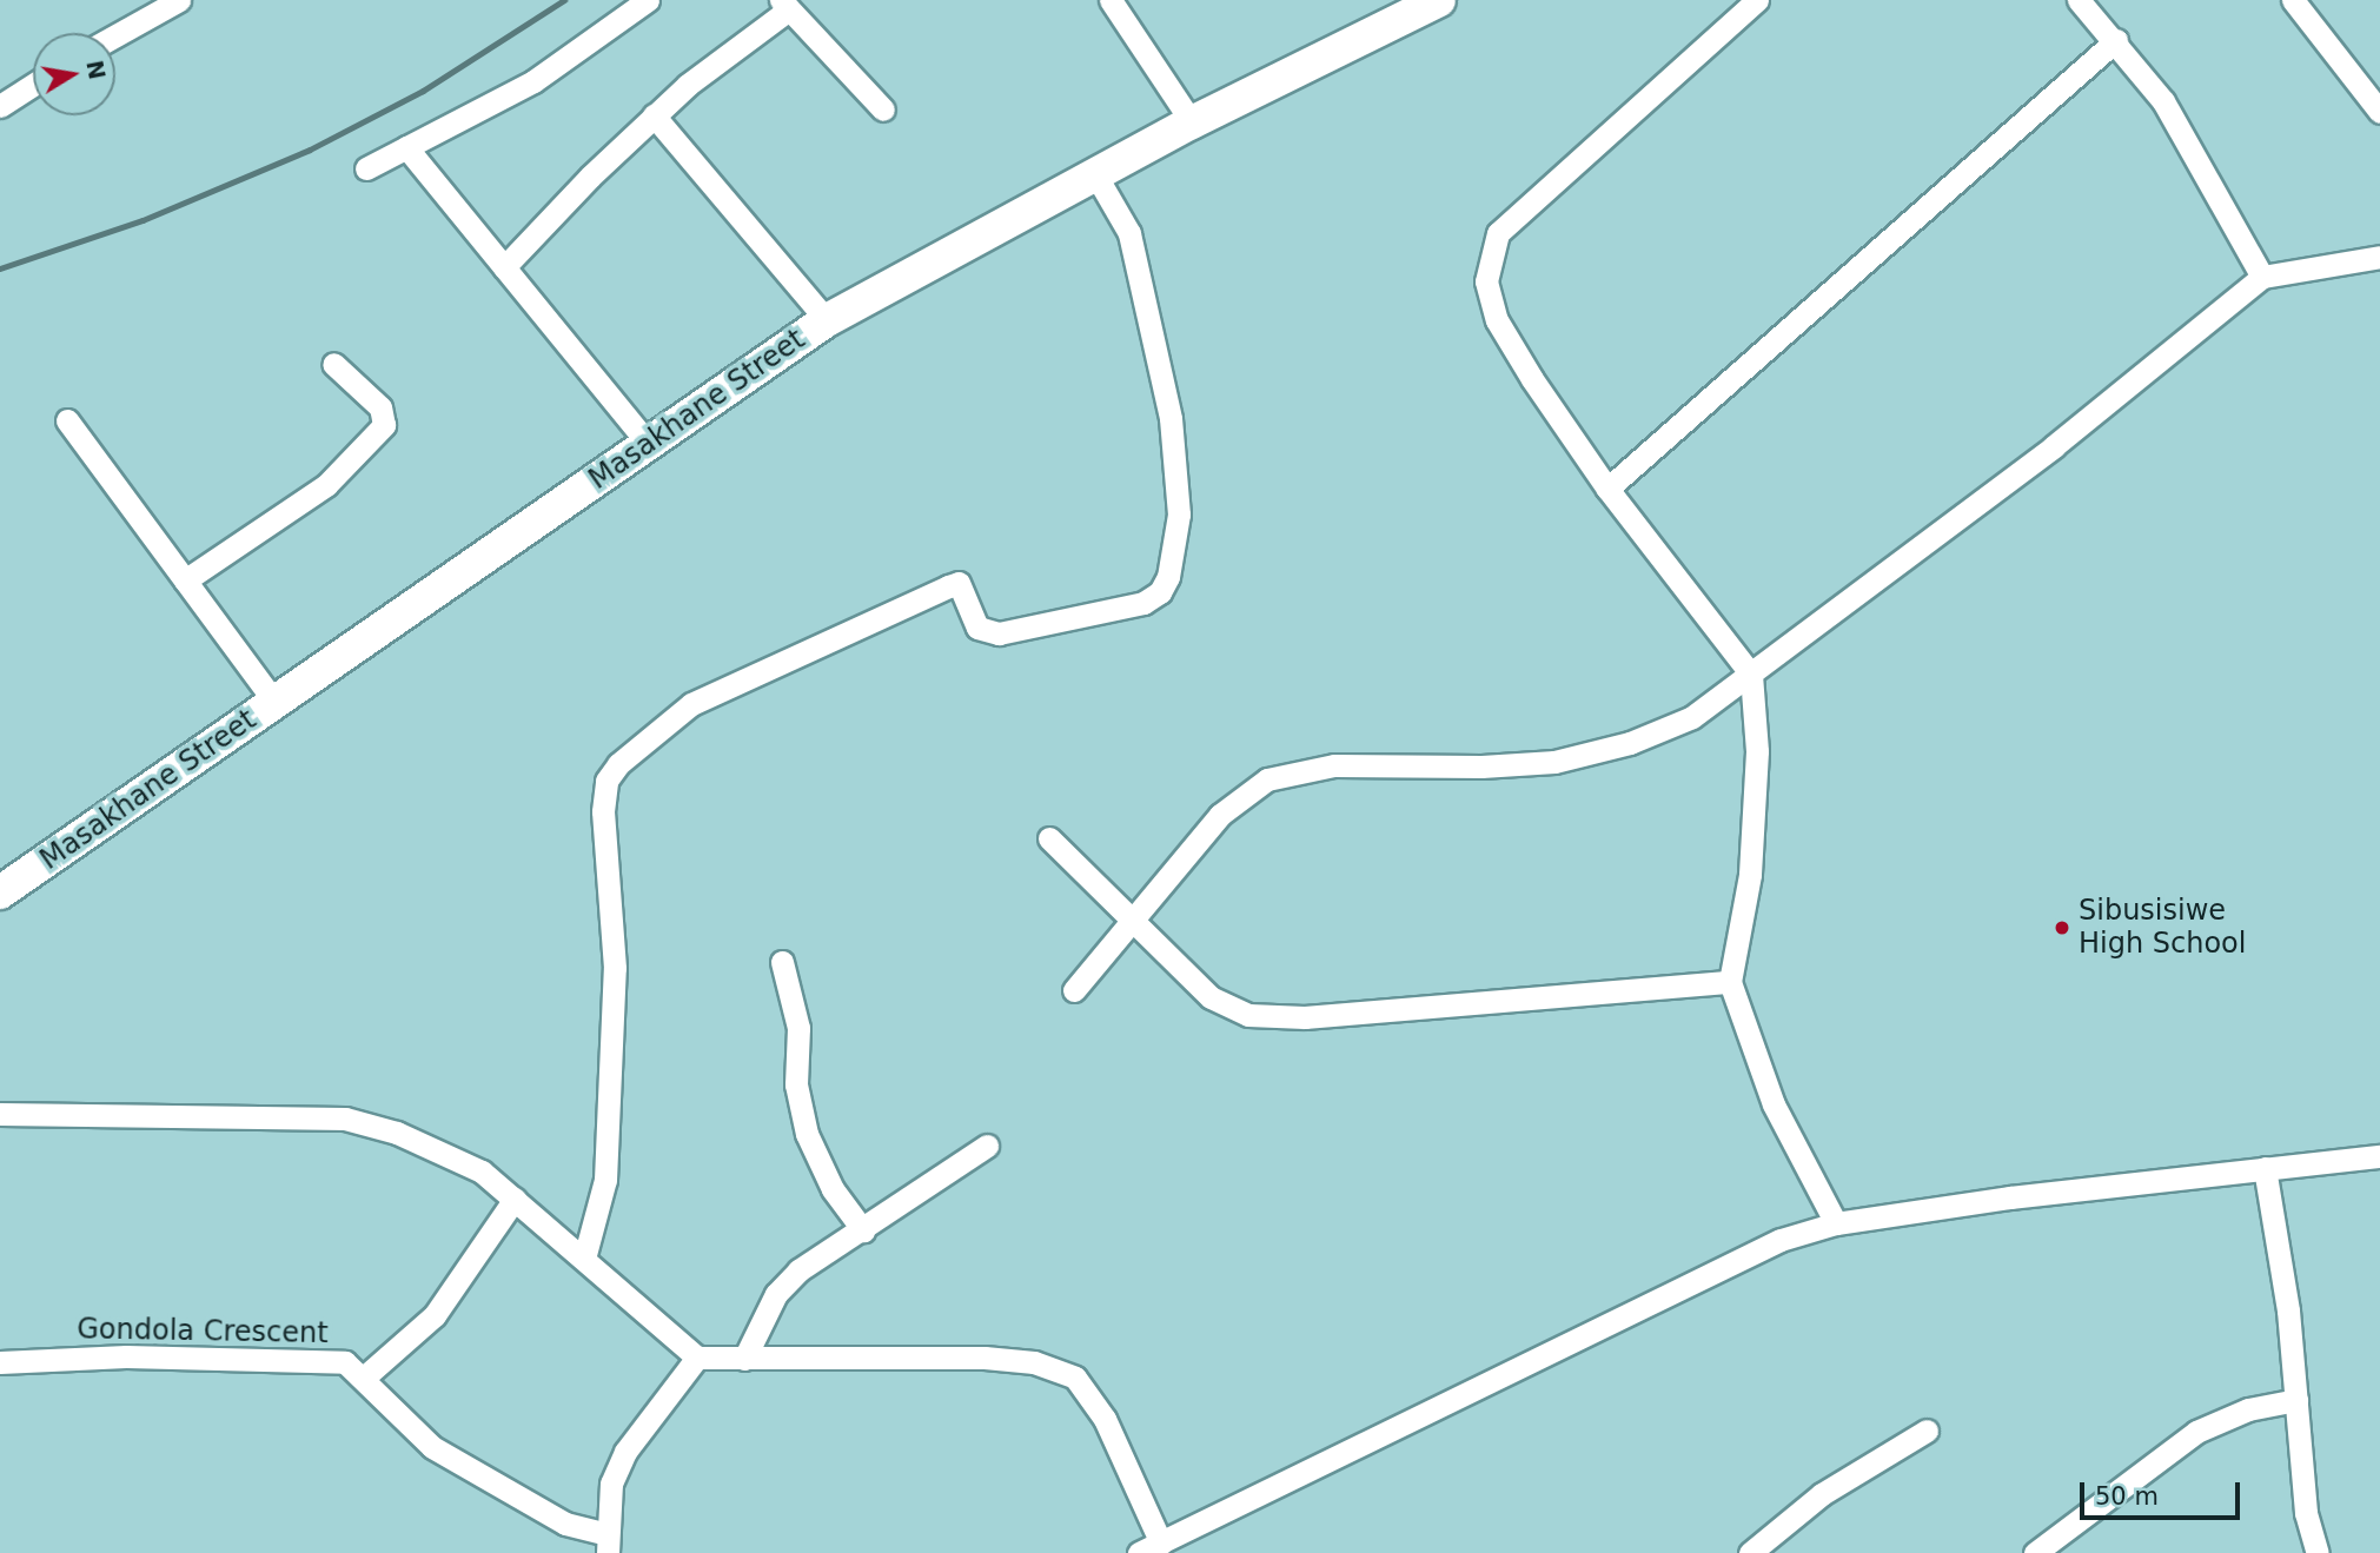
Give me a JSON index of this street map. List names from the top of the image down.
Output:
{
  "streets": {
    "street": ["Masakhane Street", "Gondola Crescent"]
  },
  "places": ["Sibusisiwe High School"],
  "scale_bar": "50 m",
  "north": "right"
}
